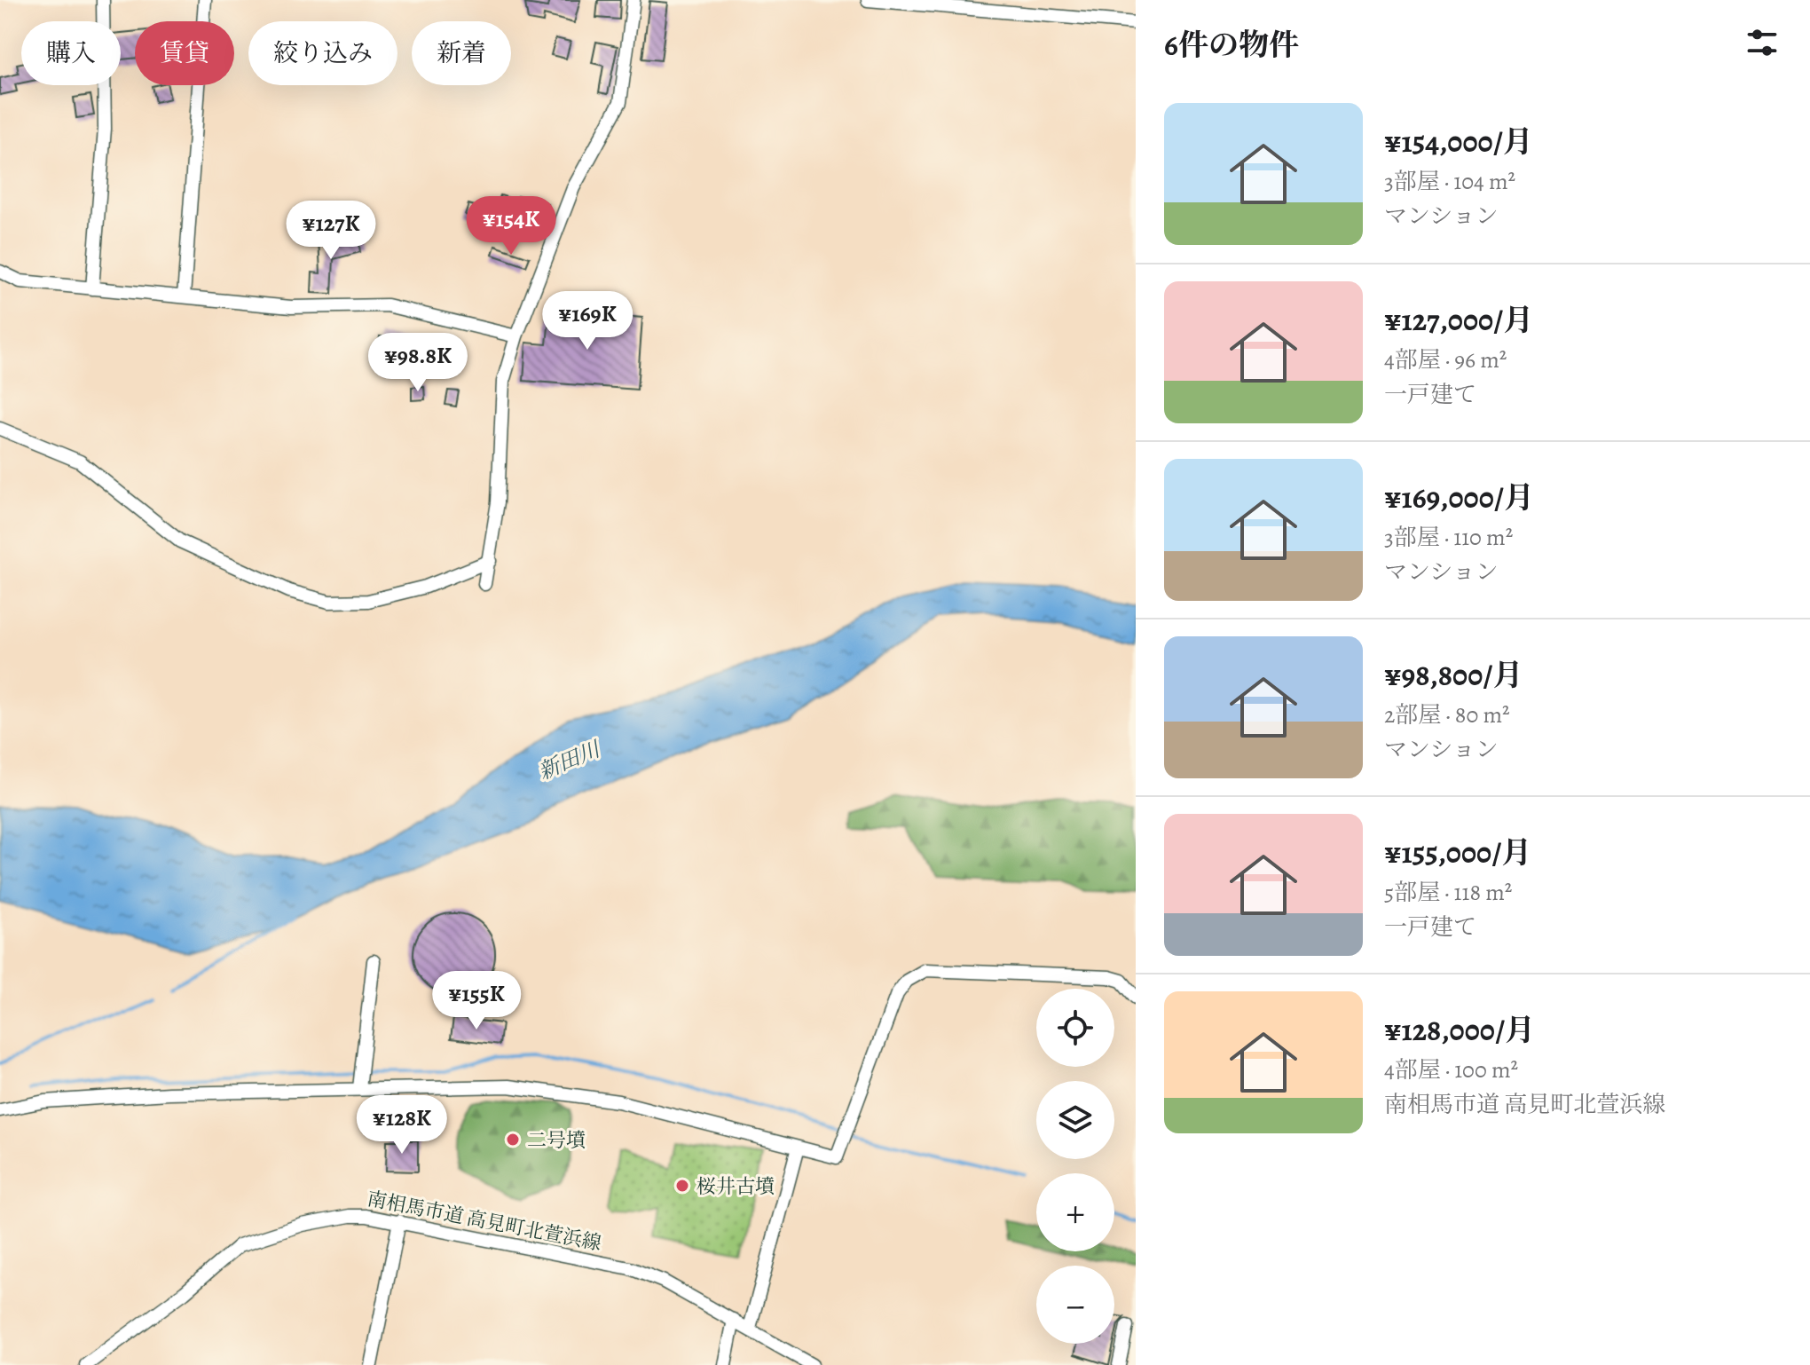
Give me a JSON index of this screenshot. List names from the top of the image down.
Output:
{
  "streets": {
    "street": ["南相馬市道 高見町北萱浜線"]
  },
  "water": ["新田川"],
  "places": ["二号墳", "桜井古墳"],
  "page": {
    "heading": "6件の物件",
    "chip": [
      "購入",
      "賃貸",
      "絞り込み",
      "新着"
    ],
    "list": [
      {
        "name": "¥154,000/月",
        "note": "3部屋 · 104 m² · マンション"
      },
      {
        "name": "¥127,000/月",
        "note": "4部屋 · 96 m² · 一戸建て"
      },
      {
        "name": "¥169,000/月",
        "note": "3部屋 · 110 m² · マンション"
      },
      {
        "name": "¥98,800/月",
        "note": "2部屋 · 80 m² · マンション"
      },
      {
        "name": "¥155,000/月",
        "note": "5部屋 · 118 m² · 一戸建て"
      },
      {
        "name": "¥128,000/月",
        "note": "4部屋 · 100 m² · 南相馬市道 高見町北萱浜線"
      }
    ],
    "price": [
      "¥154K",
      "¥127K",
      "¥169K",
      "¥98.8K",
      "¥155K",
      "¥128K"
    ],
    "map_buttons": ["+", "−"]
  }
}
